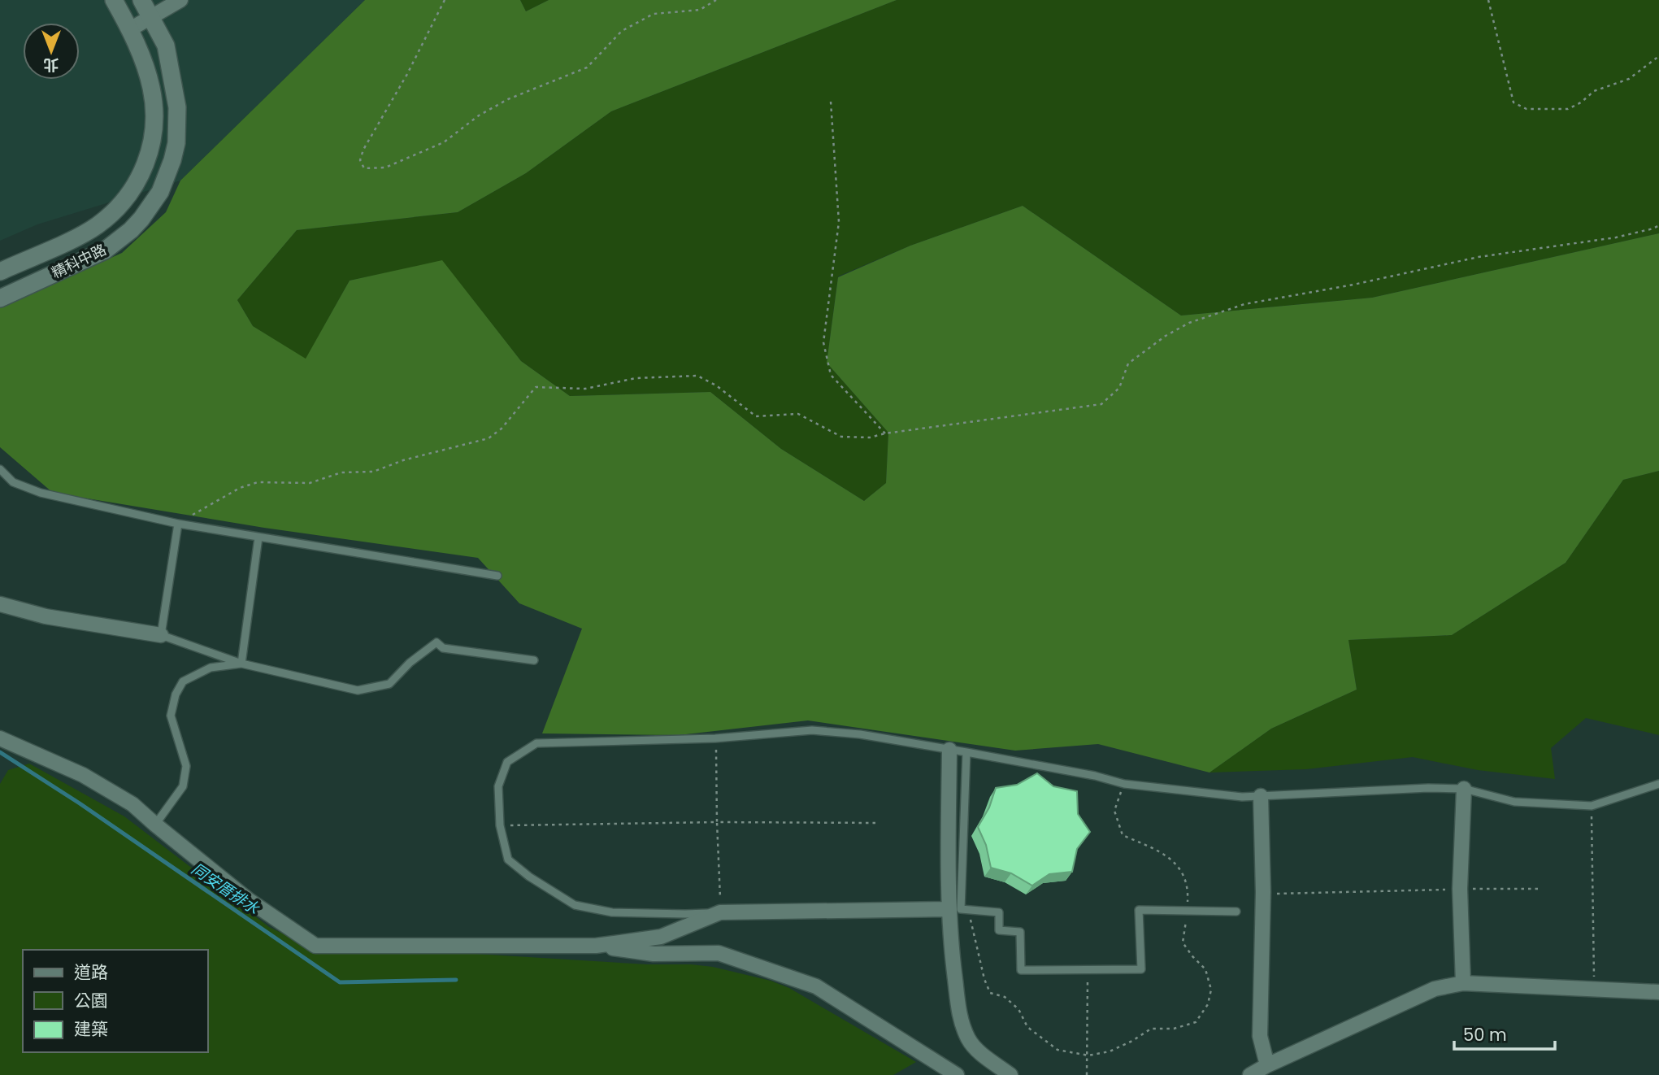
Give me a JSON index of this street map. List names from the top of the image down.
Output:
{
  "streets": {
    "street": ["精科中路"]
  },
  "water": ["同安厝排水"],
  "legend": ["道路", "公園", "建築"],
  "scale_bar": "50 m",
  "north": "bottom"
}
